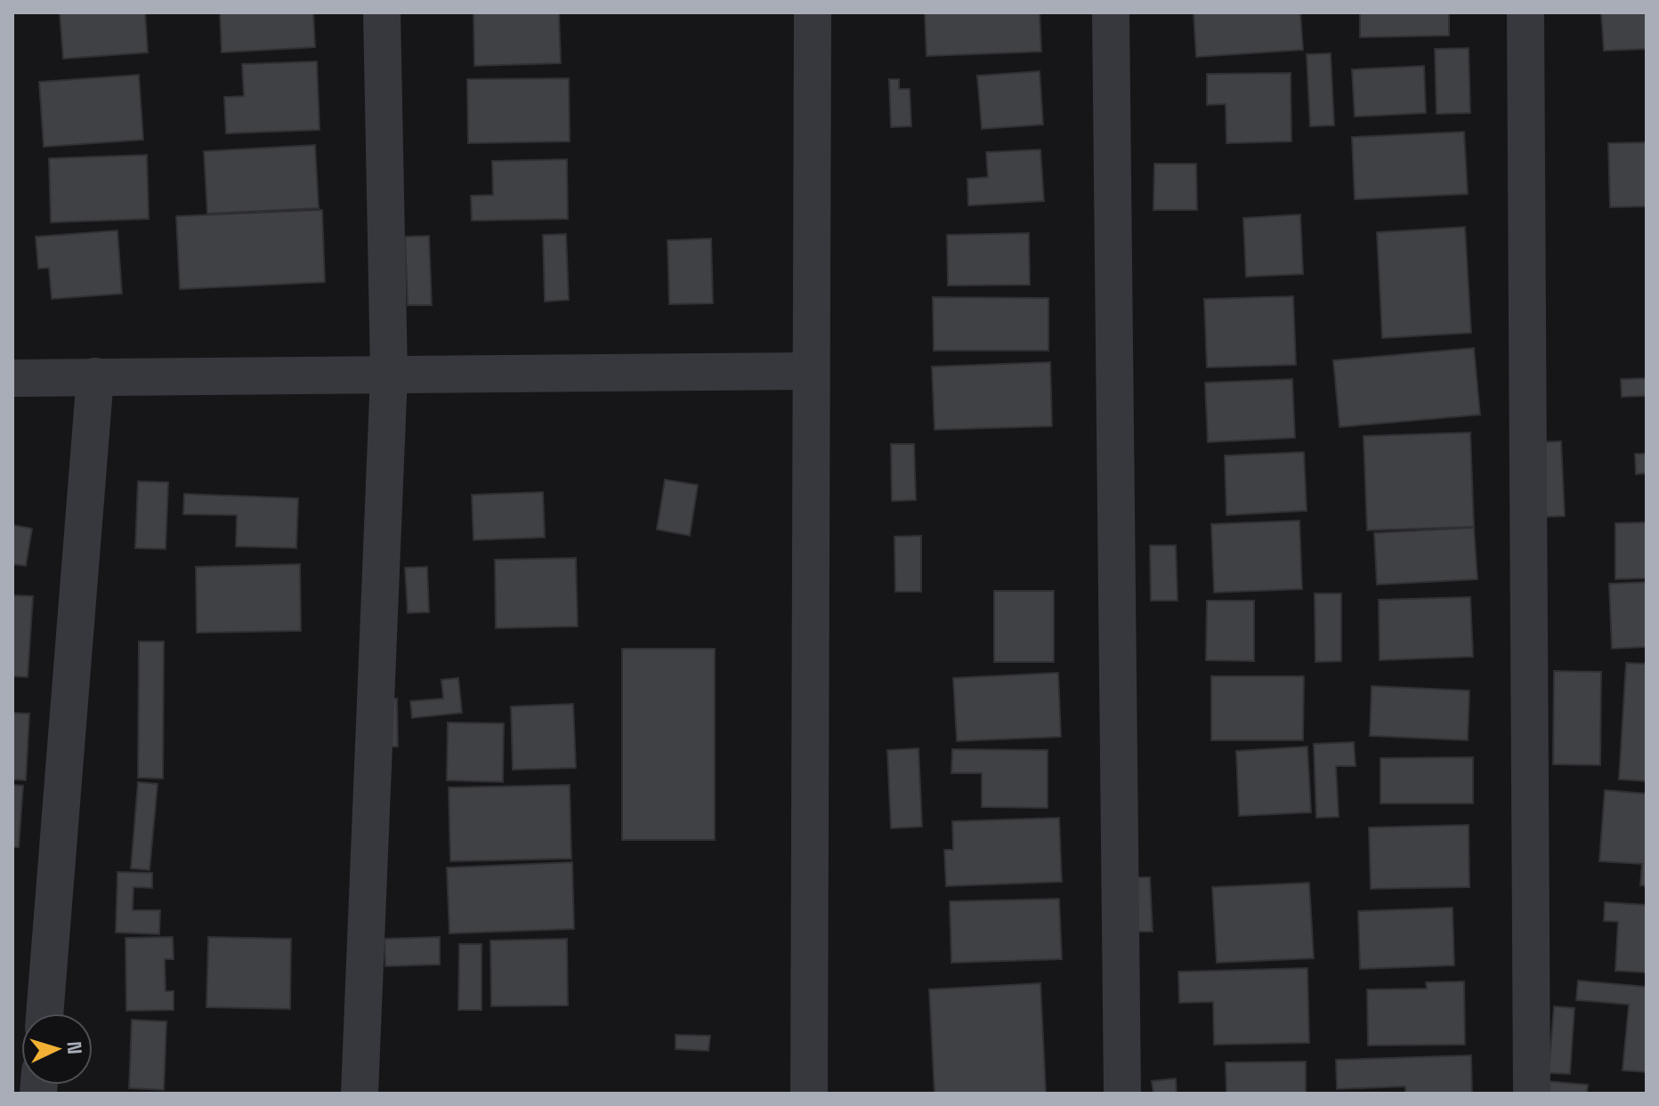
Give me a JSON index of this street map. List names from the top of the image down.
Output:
{
  "north": "right"
}
